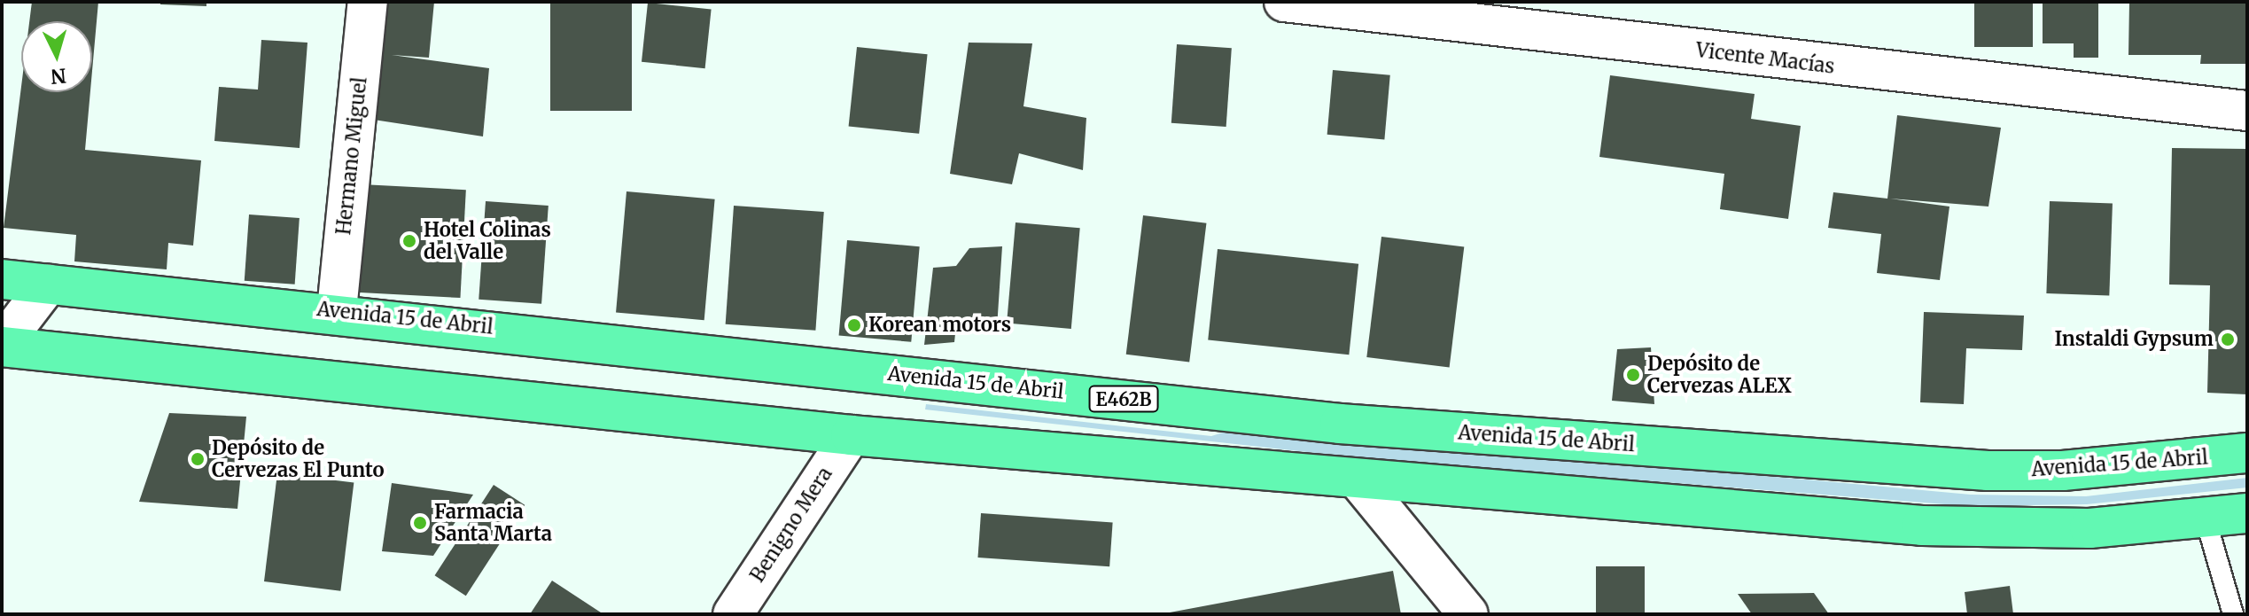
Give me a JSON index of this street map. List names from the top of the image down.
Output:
{
  "streets": {
    "main road": ["Avenida 15 de Abril", "E462B"],
    "street": ["Vicente Macías", "Hermano Miguel", "Benigno Mera"]
  },
  "crossings": [
    ["Hermano Miguel", "Avenida 15 de Abril"]
  ],
  "places": [
    "Hotel Colinas del Valle",
    "Korean motors",
    "Instaldi Gypsum",
    "Depósito de Cervezas ALEX",
    "Depósito de Cervezas El Punto",
    "Farmacia Santa Marta"
  ],
  "north": "bottom"
}
